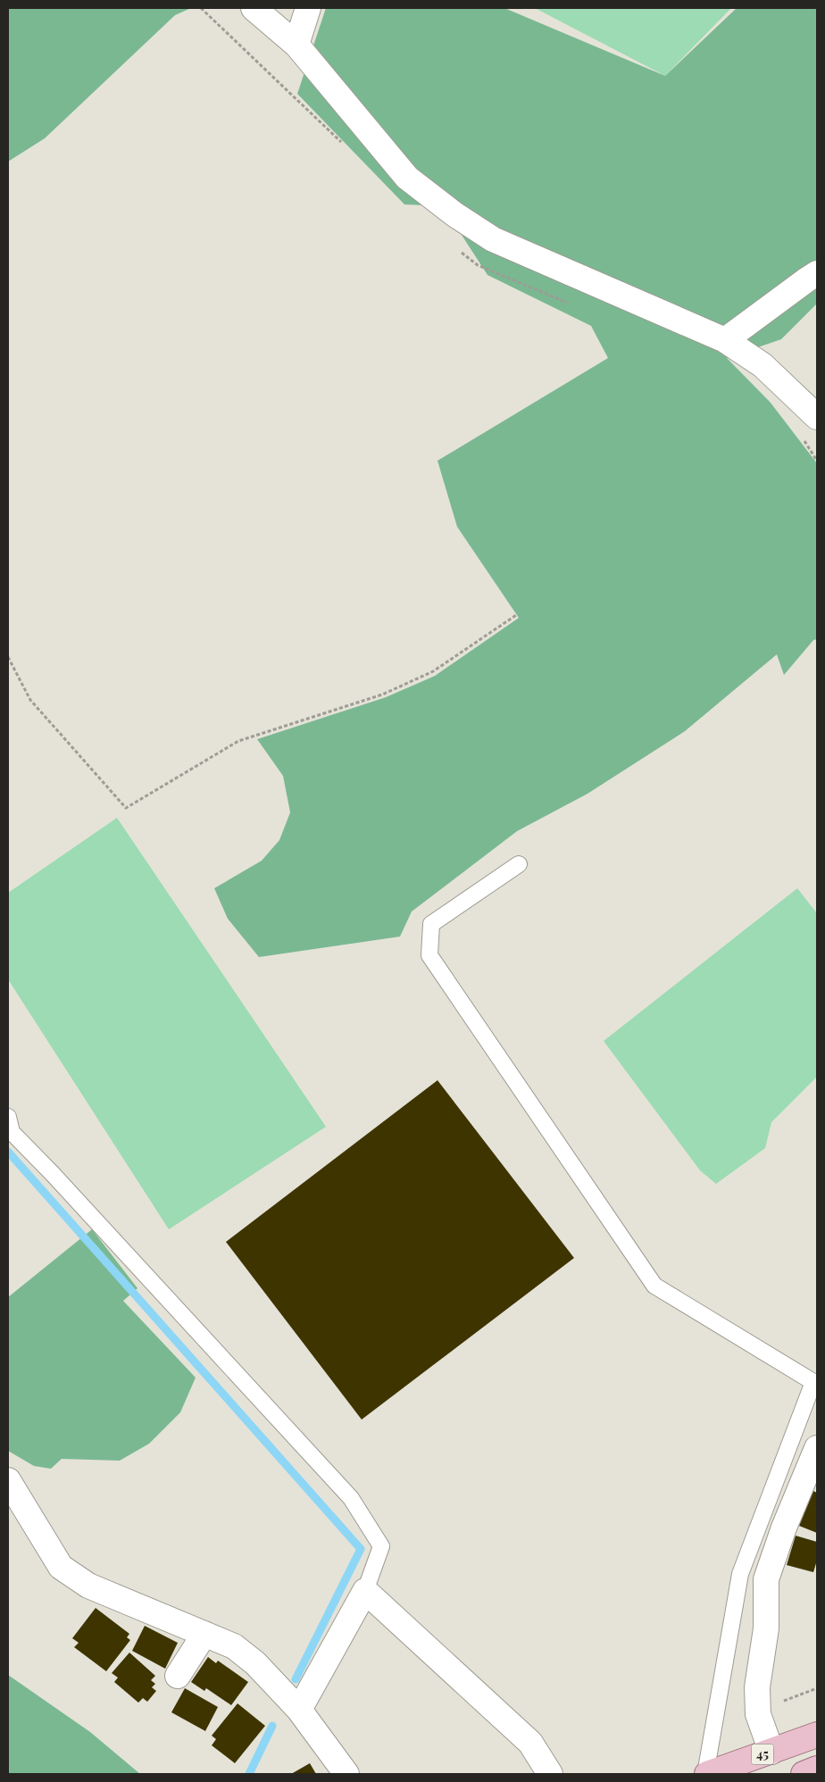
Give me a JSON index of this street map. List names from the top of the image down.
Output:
{
  "streets": {
    "main road": ["45"]
  }
}
